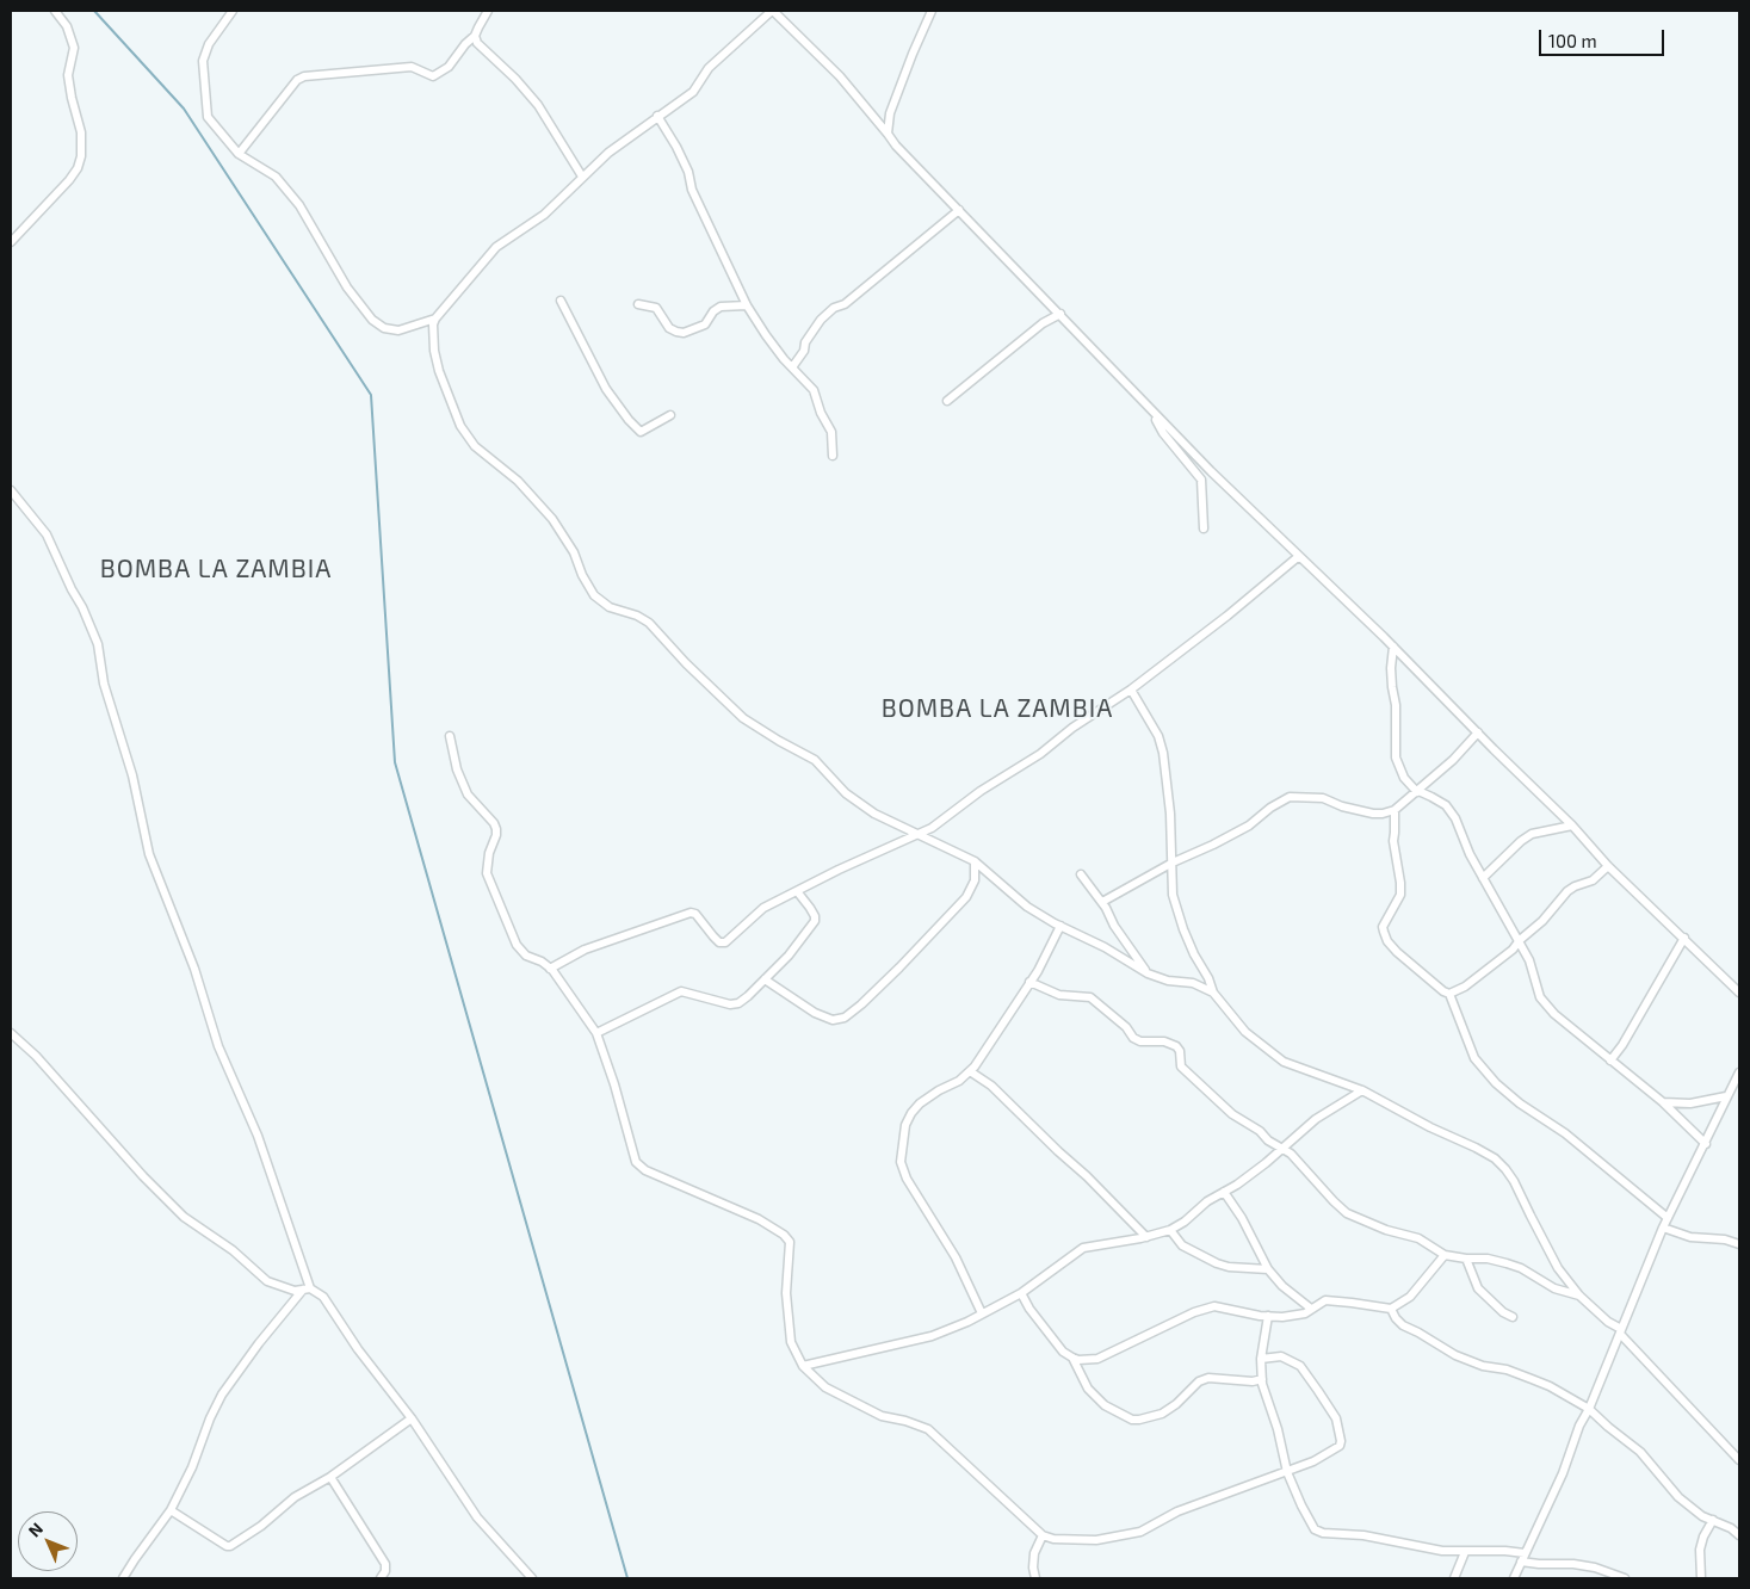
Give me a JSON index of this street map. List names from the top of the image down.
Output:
{
  "districts": ["BOMBA LA ZAMBIA", "BOMBA LA ZAMBIA"],
  "scale_bar": "100 m",
  "north": "top left"
}
